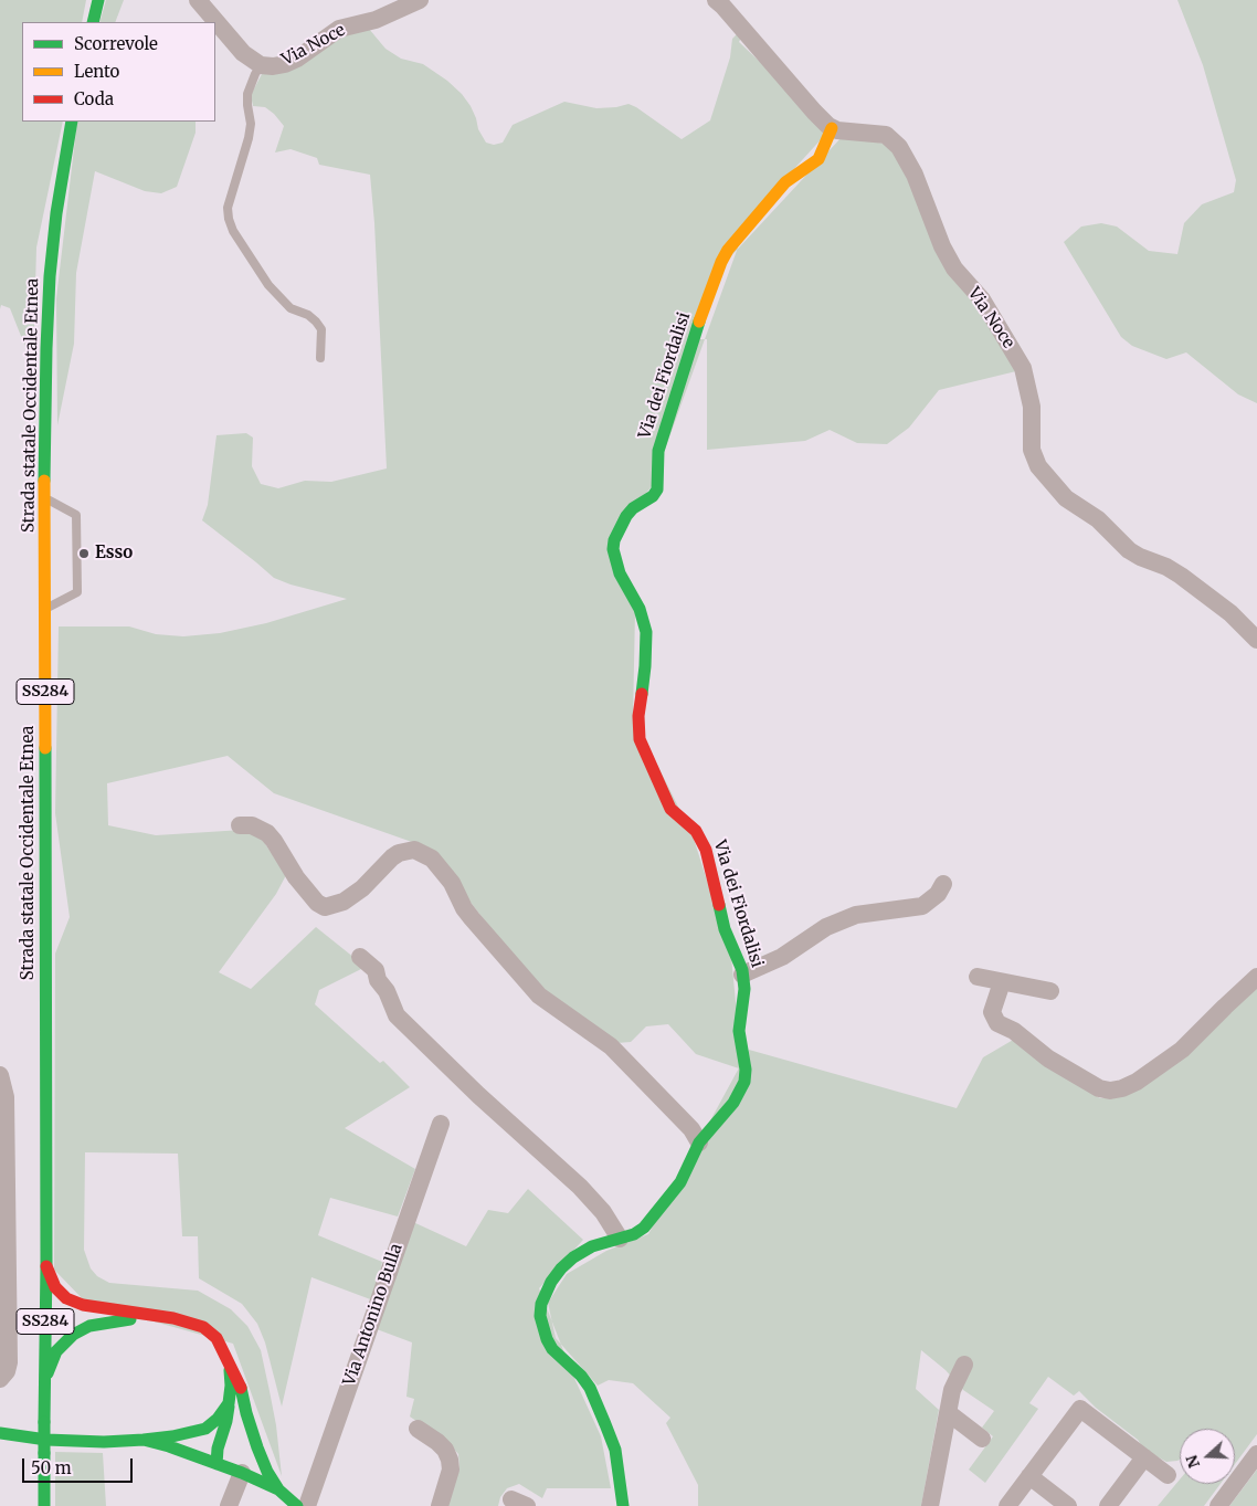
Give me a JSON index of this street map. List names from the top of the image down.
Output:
{
  "streets": {
    "main road": ["Via dei Fiordalisi", "Strada statale Occidentale Etnea", "SS284"],
    "street": ["Via Noce", "Via Antonino Bulla"]
  },
  "crossings": [
    ["Via Noce", "Via dei Fiordalisi"]
  ],
  "places": ["Esso"],
  "legend": ["Scorrevole", "Lento", "Coda"],
  "scale_bar": "50 m",
  "north": "left"
}
